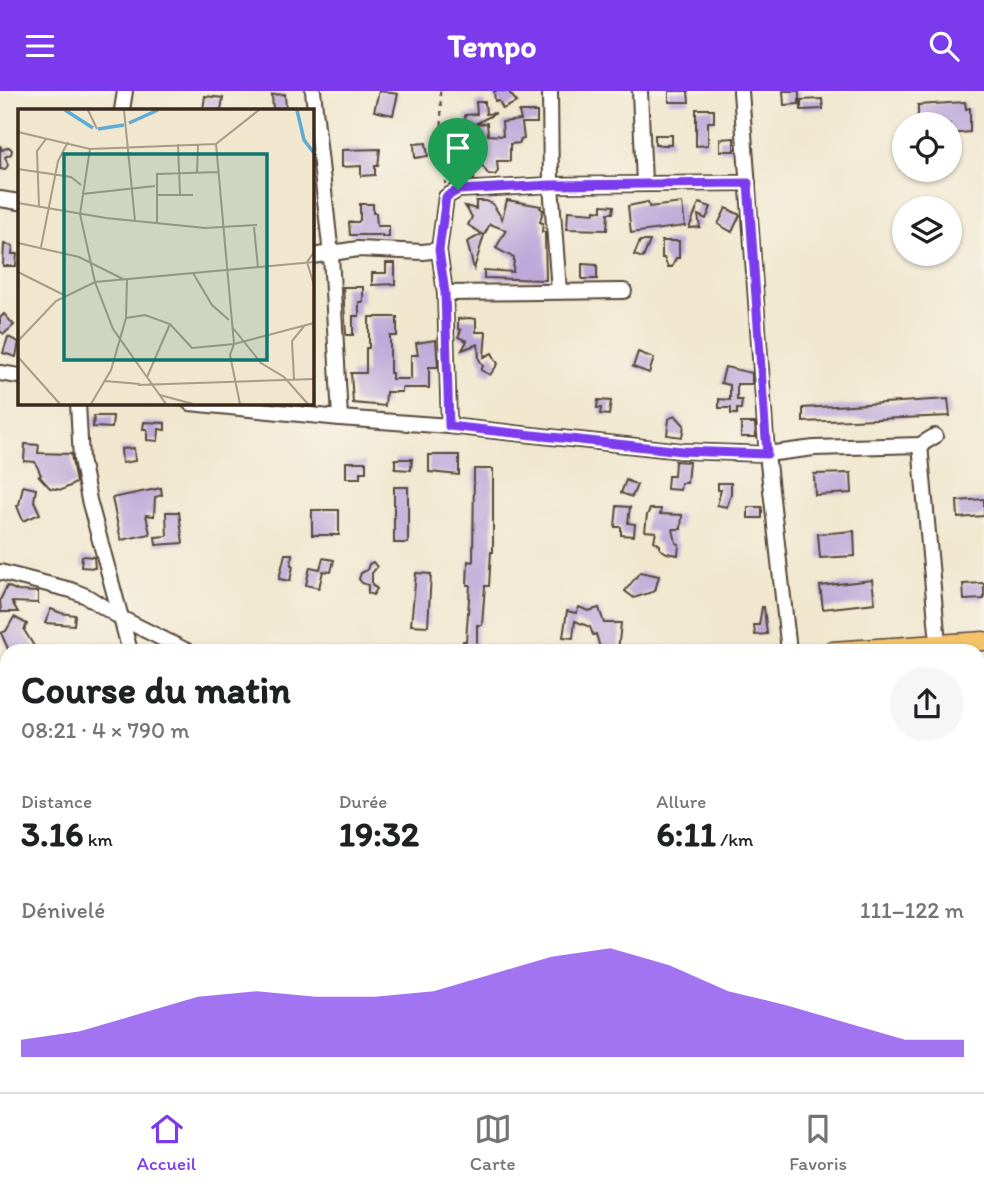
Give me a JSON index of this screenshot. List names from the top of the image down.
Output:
{
  "page": {
    "header": "Tempo",
    "heading": ["Course du matin", "08:21 · 4 × 790 m"],
    "stats": [
      ["Distance", "3.16 km"],
      ["Durée", "19:32"],
      ["Allure", "6:11 /km"]
    ],
    "chart": ["Dénivelé", "111–122 m"],
    "tabs": ["Accueil", "Carte", "Favoris"]
  }
}
